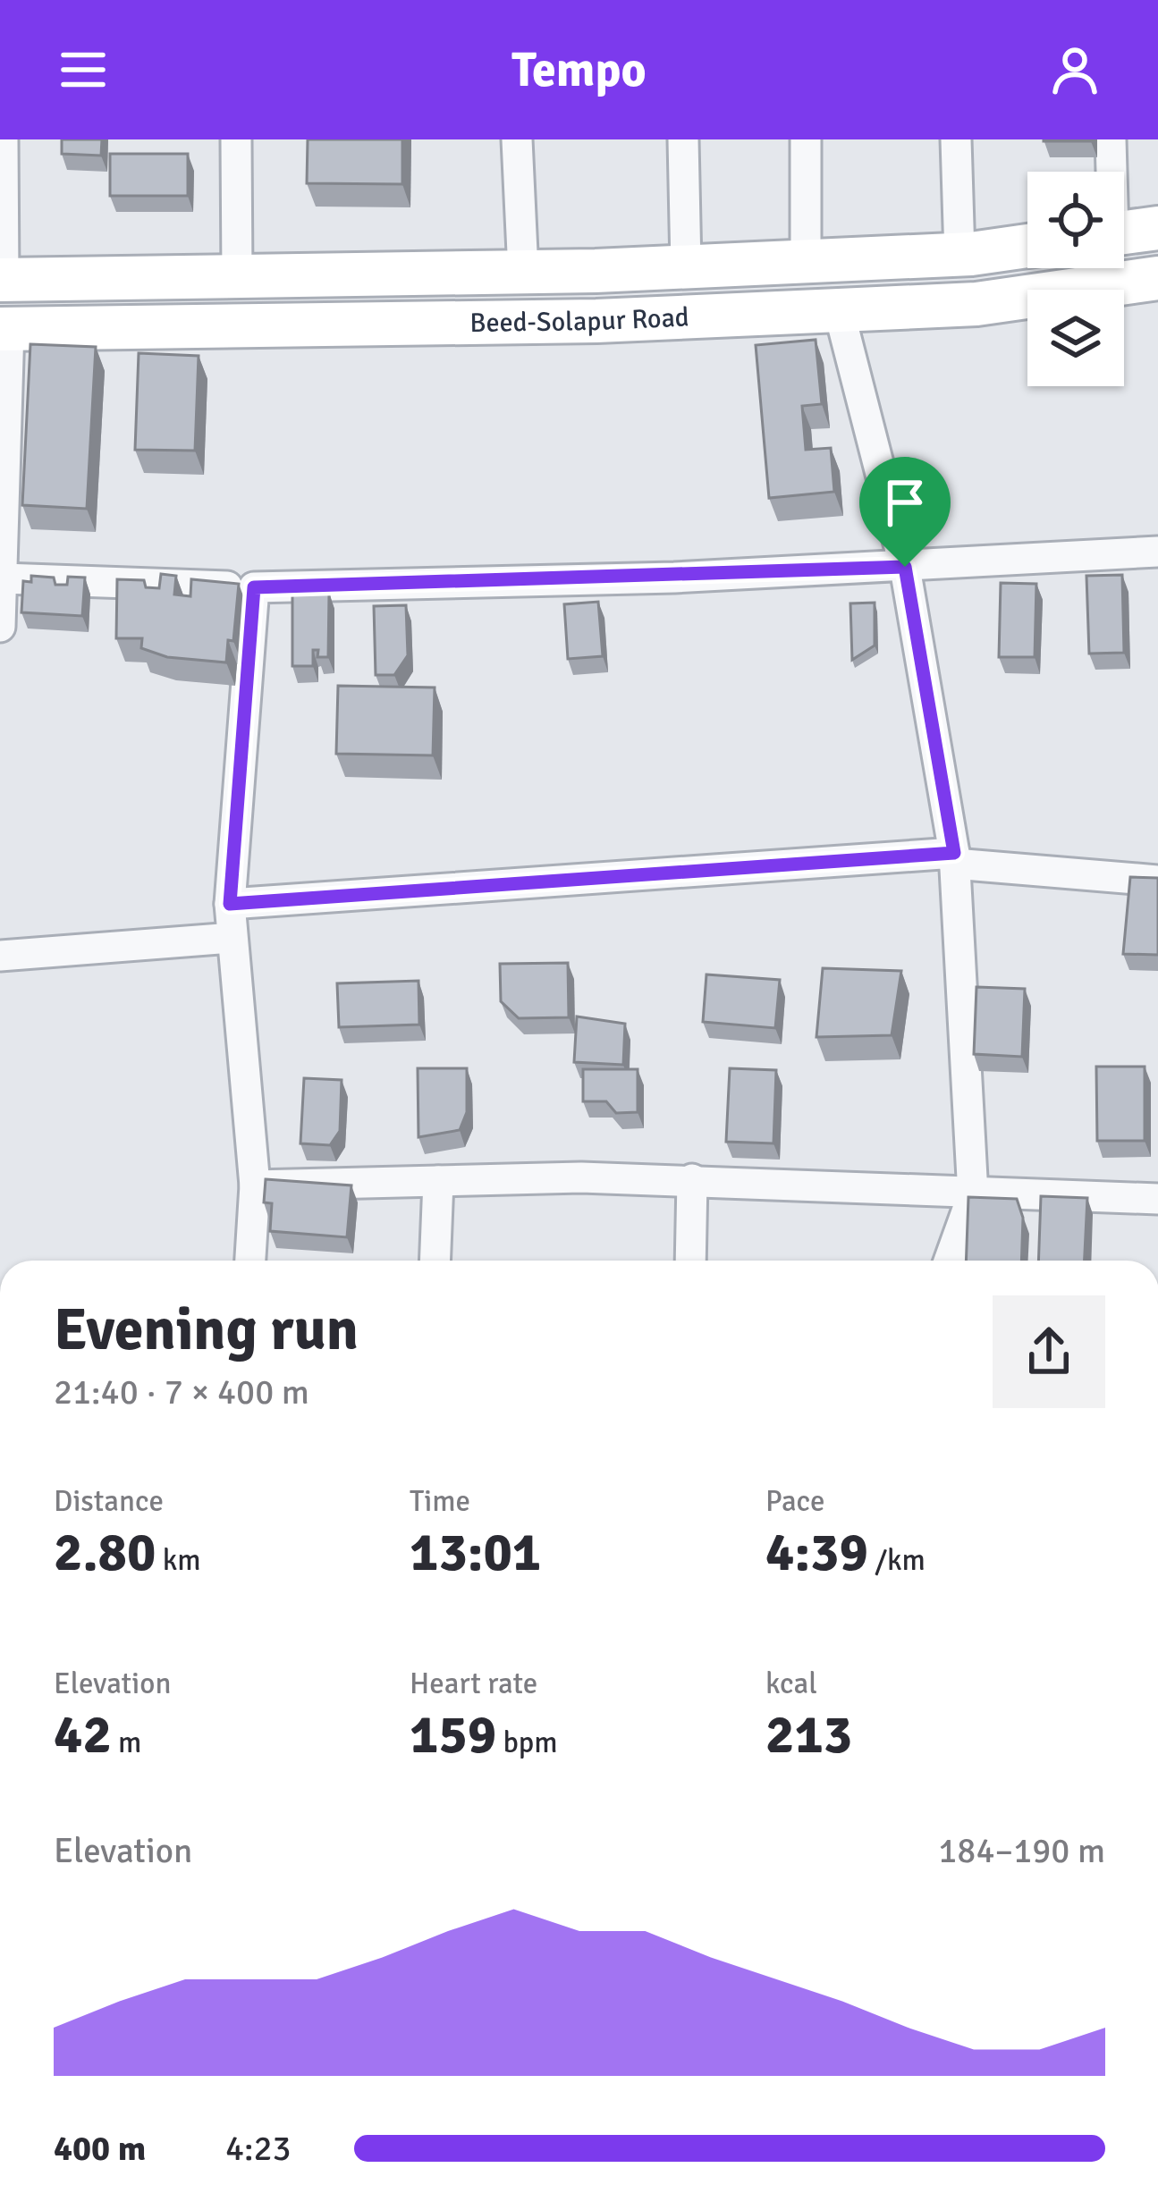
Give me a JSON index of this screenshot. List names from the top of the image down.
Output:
{
  "streets": {
    "main road": ["Beed-Solapur Road"]
  },
  "page": {
    "header": "Tempo",
    "heading": ["Evening run", "21:40 · 7 × 400 m"],
    "stats": [
      ["Distance", "2.80 km"],
      ["Time", "13:01"],
      ["Pace", "4:39 /km"],
      ["Elevation", "42 m"],
      ["Heart rate", "159 bpm"],
      ["kcal", "213"]
    ],
    "chart": ["Elevation", "184–190 m"],
    "list": [
      {
        "name": "400 m",
        "note": "4:23"
      }
    ]
  }
}
